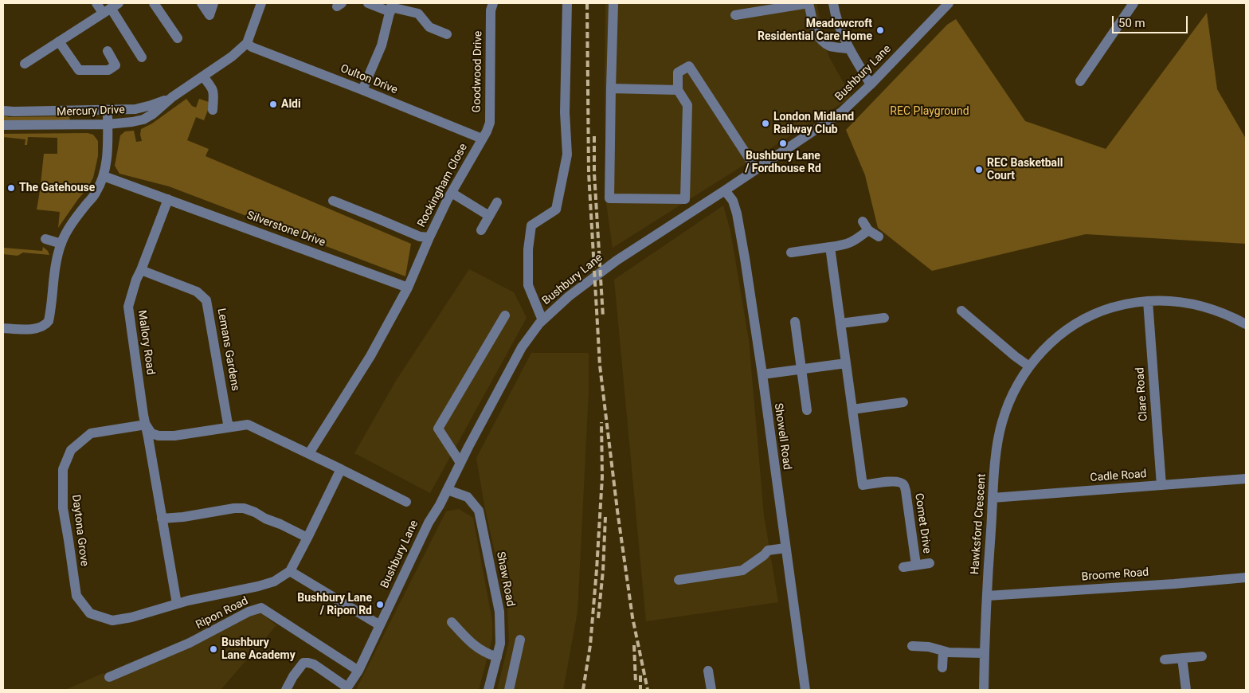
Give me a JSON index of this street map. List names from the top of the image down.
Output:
{
  "streets": {
    "street": [
      "Goodwood Drive",
      "Bushbury Lane",
      "Oulton Drive",
      "Mercury Drive",
      "Rockingham Close",
      "Silverstone Drive",
      "Mallory Road",
      "Lemans Gardens",
      "Clare Road",
      "Showell Road",
      "Cadle Road",
      "Comet Drive",
      "Hawksford Crescent",
      "Daytona Grove",
      "Broome Road",
      "Shaw Road",
      "Ripon Road"
    ]
  },
  "crossings": [
    ["Goodwood Drive", "Oulton Drive"],
    ["Goodwood Drive", "Rockingham Close"],
    ["Bushbury Lane", "Showell Road"],
    ["Bushbury Lane", "Shaw Road"],
    ["Bushbury Lane", "Ripon Road"],
    ["Oulton Drive", "Mercury Drive"],
    ["Oulton Drive", "Rockingham Close"],
    ["Silverstone Drive", "Mallory Road"],
    ["Mallory Road", "Lemans Gardens"],
    ["Mallory Road", "Daytona Grove"],
    ["Clare Road", "Cadle Road"],
    ["Clare Road", "Hawksford Crescent"],
    ["Cadle Road", "Hawksford Crescent"],
    ["Hawksford Crescent", "Broome Road"]
  ],
  "parks": ["REC Playground"],
  "places": [
    "Meadowcroft Residential Care Home",
    "Aldi",
    "London Midland Railway Club",
    "Bushbury Lane / Fordhouse Rd",
    "REC Basketball Court",
    "The Gatehouse",
    "Bushbury Lane / Ripon Rd",
    "Bushbury Lane Academy"
  ],
  "scale_bar": "50 m"
}
